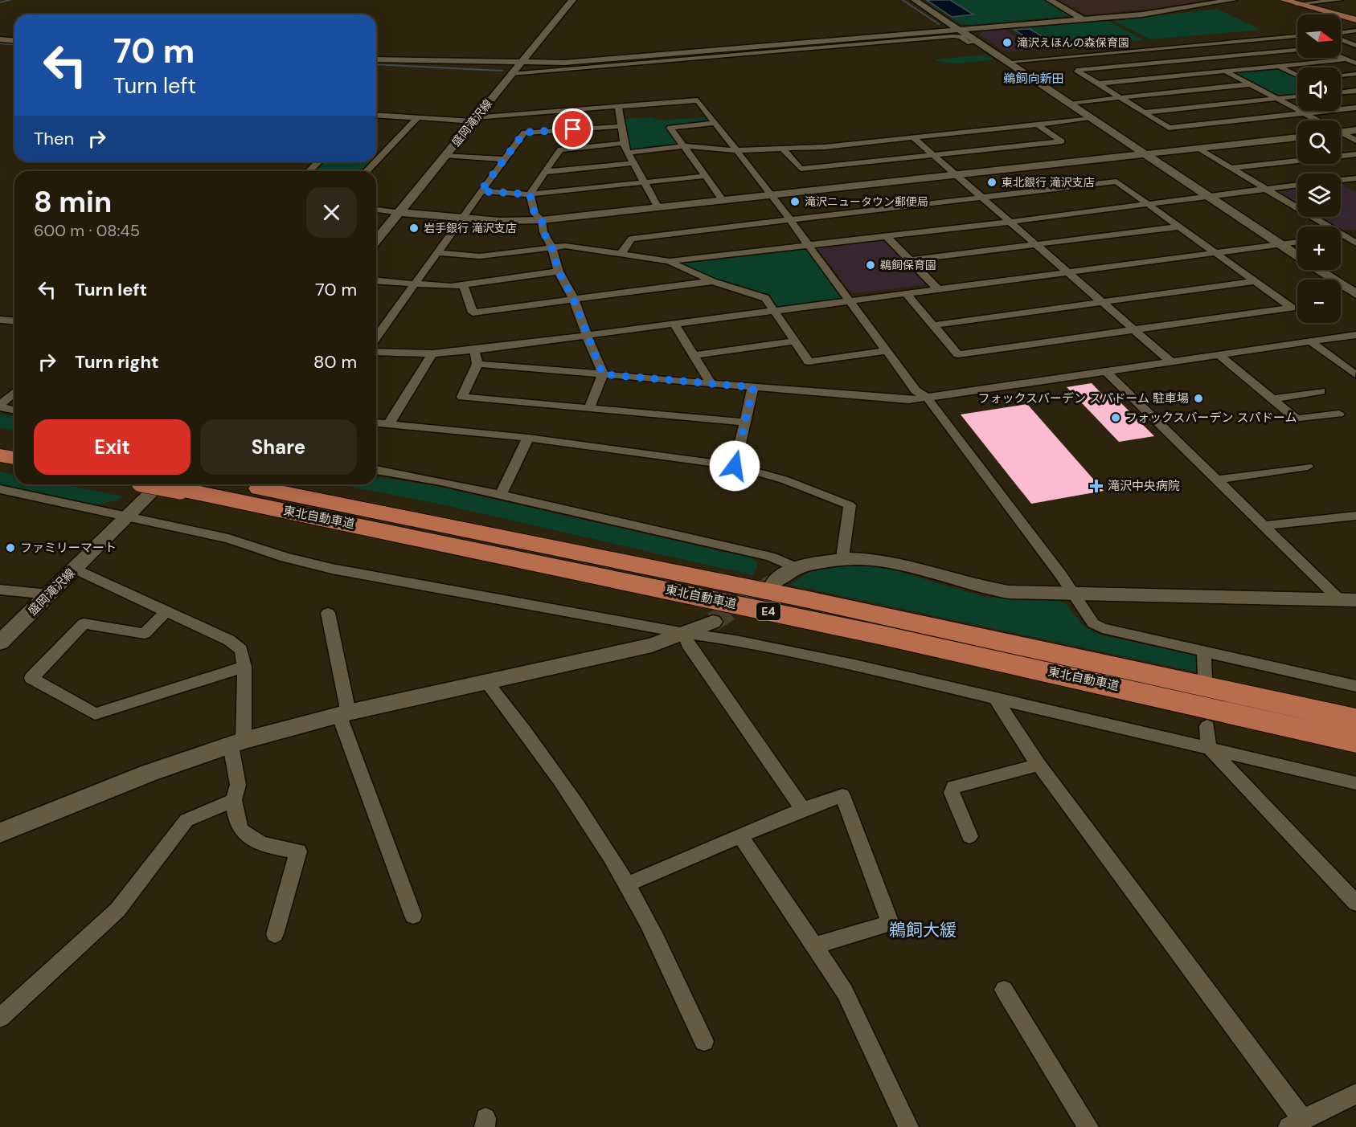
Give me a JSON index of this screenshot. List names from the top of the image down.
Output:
{
  "streets": {
    "highway": ["東北自動車道", "E4"],
    "street": ["盛岡滝沢線"]
  },
  "crossings": [
    ["盛岡滝沢線", "東北自動車道"]
  ],
  "districts": ["鵜飼向新田", "鵜飼大緩"],
  "places": {
    "other": [
      "滝沢えほんの森保育園",
      "東北銀行 滝沢支店",
      "滝沢ニュータウン郵便局",
      "岩手銀行 滝沢支店",
      "鵜飼保育園",
      "フォックスバーデン スパドーム 駐車場",
      "フォックスバーデン スパドーム",
      "ファミリーマート"
    ],
    "health": ["滝沢中央病院"]
  },
  "north": "right",
  "page": {
    "map_buttons": ["+", "−"],
    "turn": ["70 m", "Turn left"],
    "then": "Then",
    "heading": ["8 min", "600 m · 08:45"],
    "list": [
      {
        "name": "Turn left",
        "value": "70 m"
      },
      {
        "name": "Turn right",
        "value": "80 m"
      }
    ],
    "buttons": ["Exit", "Share"]
  }
}
